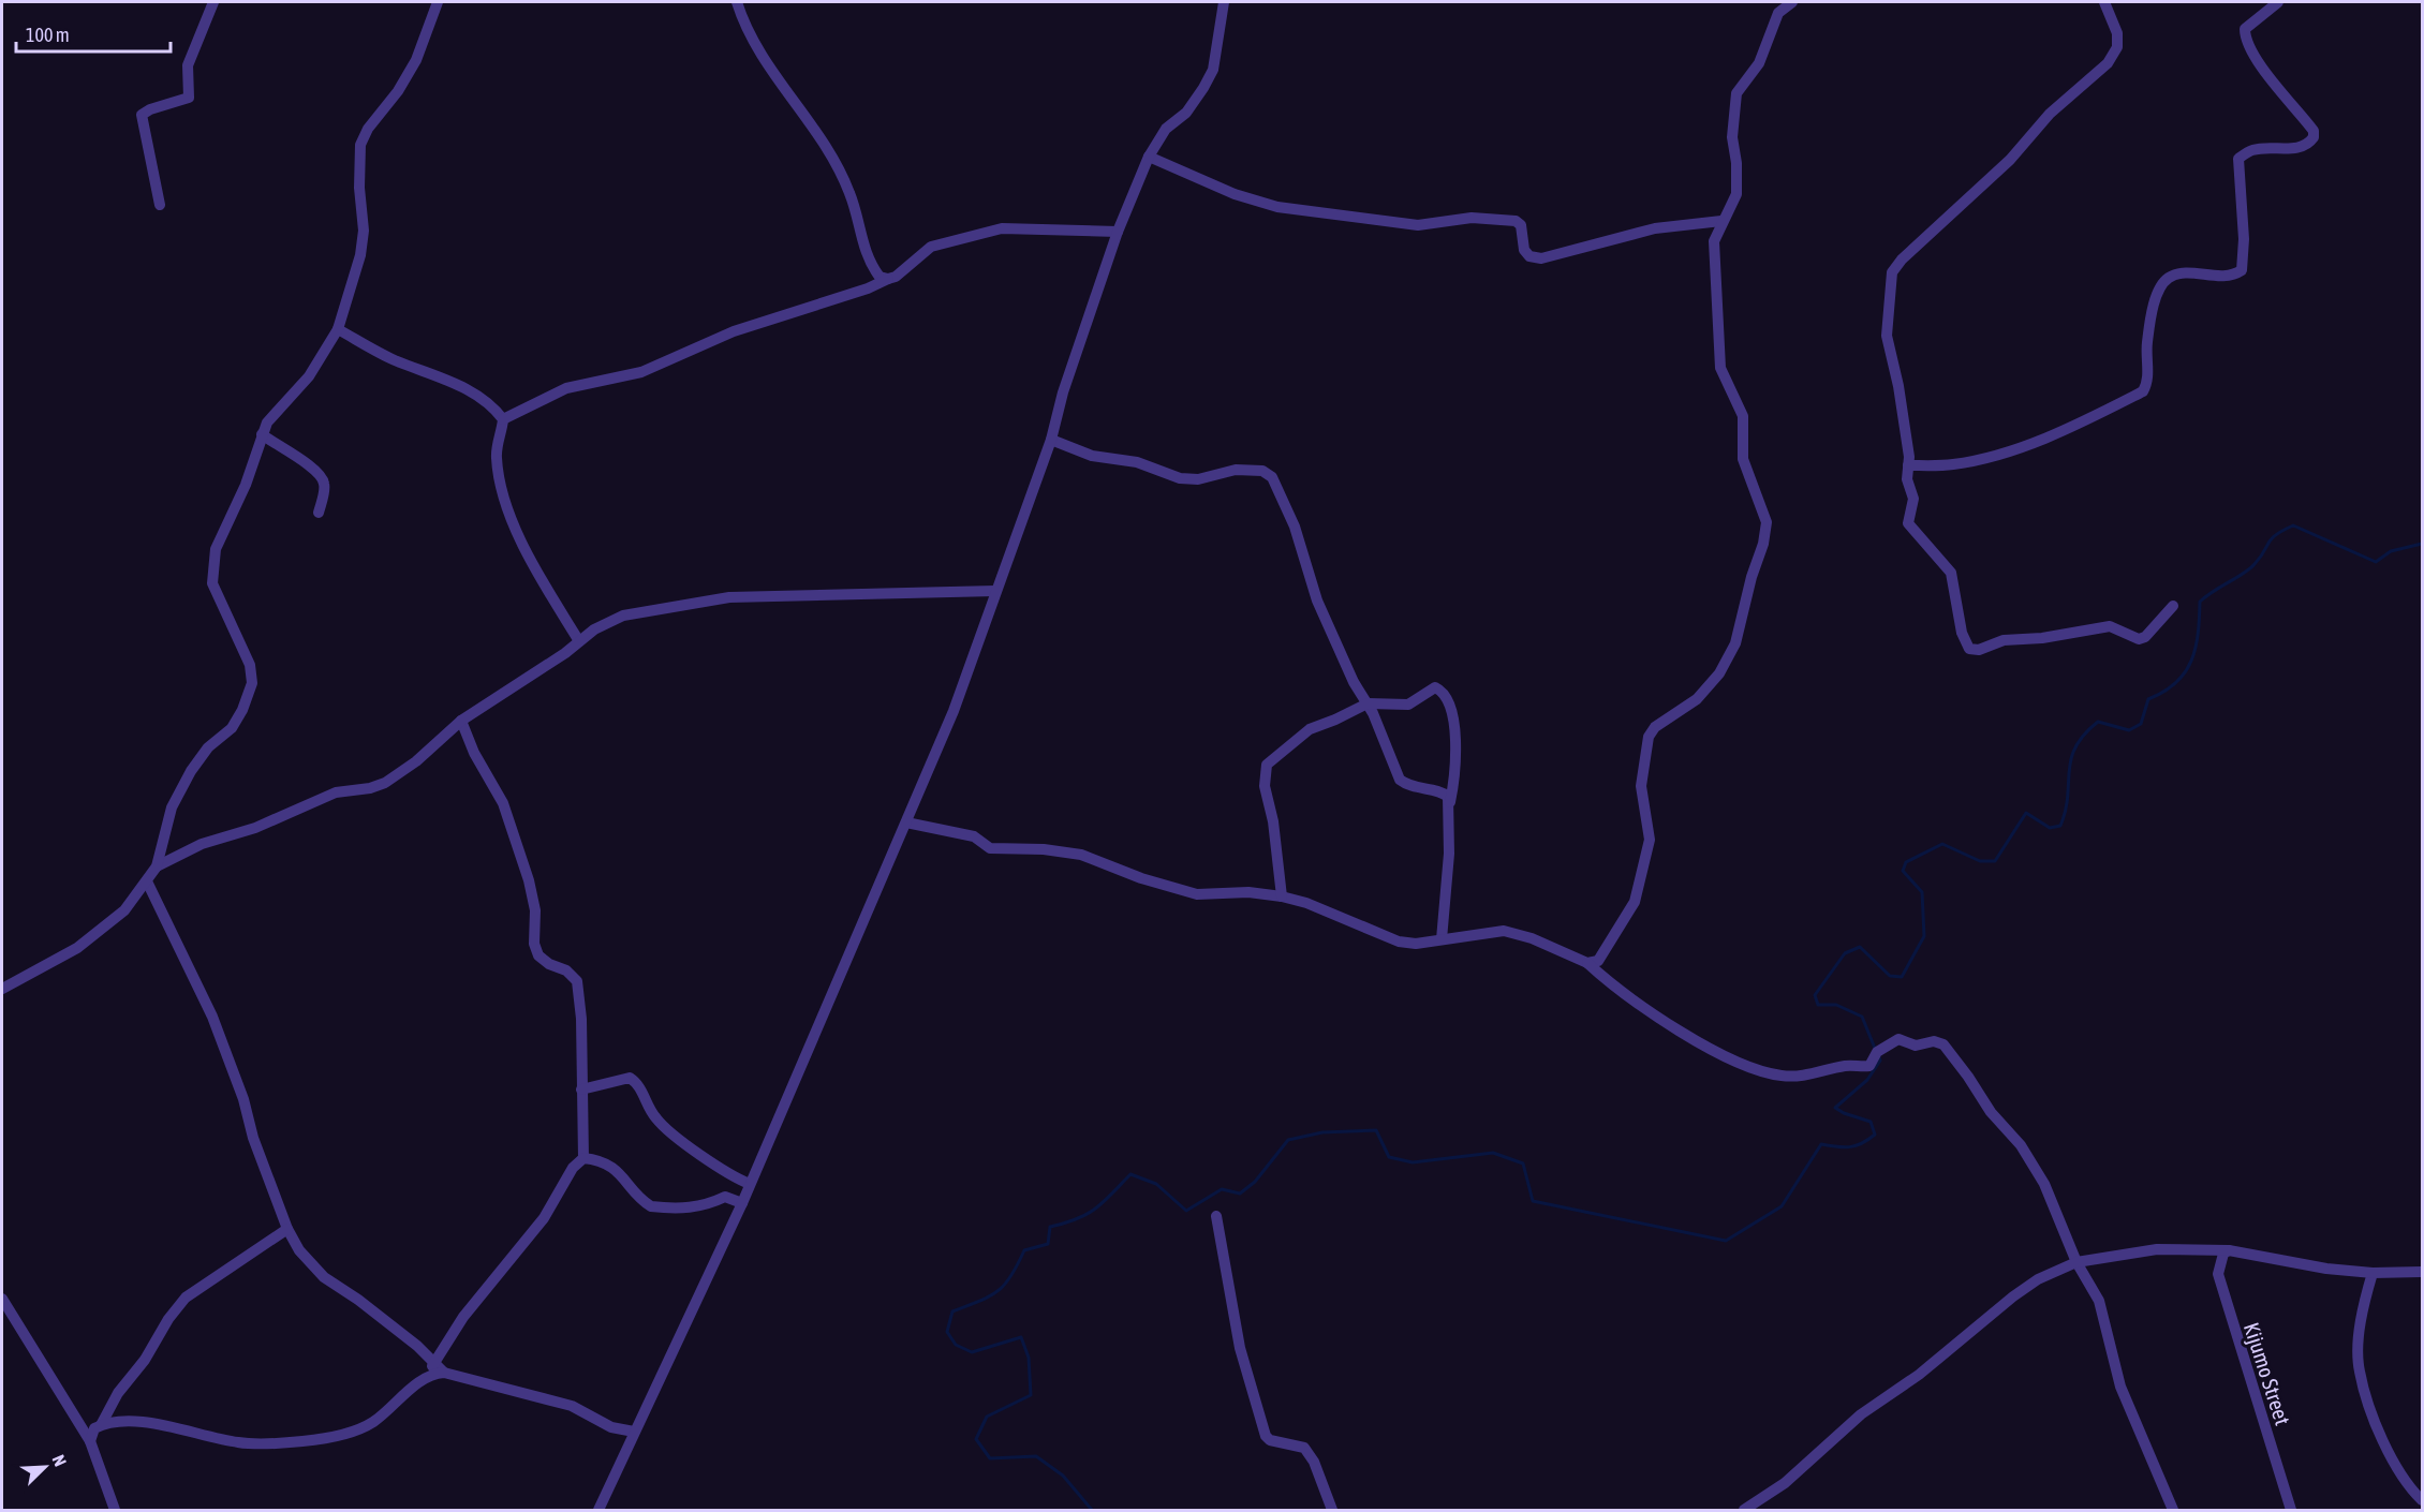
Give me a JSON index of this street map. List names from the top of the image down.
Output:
{
  "streets": {
    "street": ["Kijumo Street"]
  },
  "scale_bar": "100 m",
  "north": "top right"
}
